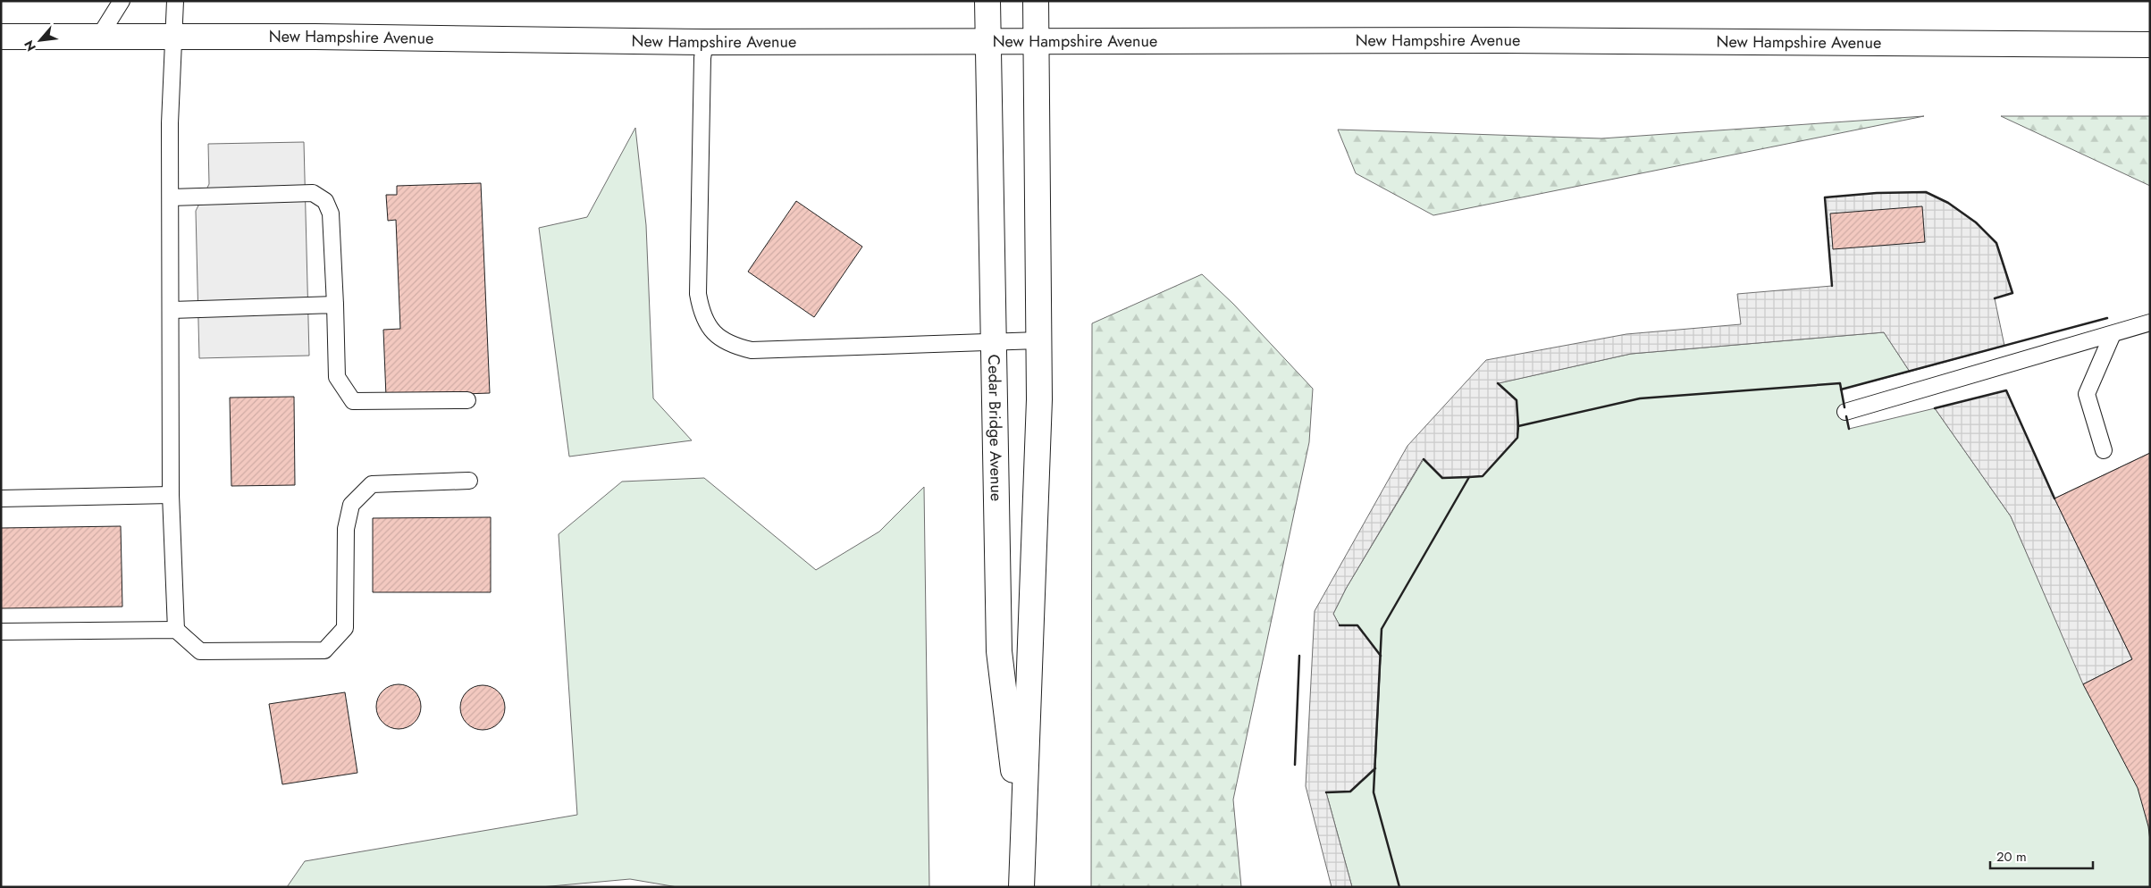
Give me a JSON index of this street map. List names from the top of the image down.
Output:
{
  "streets": {
    "main road": ["New Hampshire Avenue", "Cedar Bridge Avenue"]
  },
  "crossings": [
    ["New Hampshire Avenue", "Cedar Bridge Avenue"]
  ],
  "scale_bar": "20 m",
  "north": "bottom left"
}
